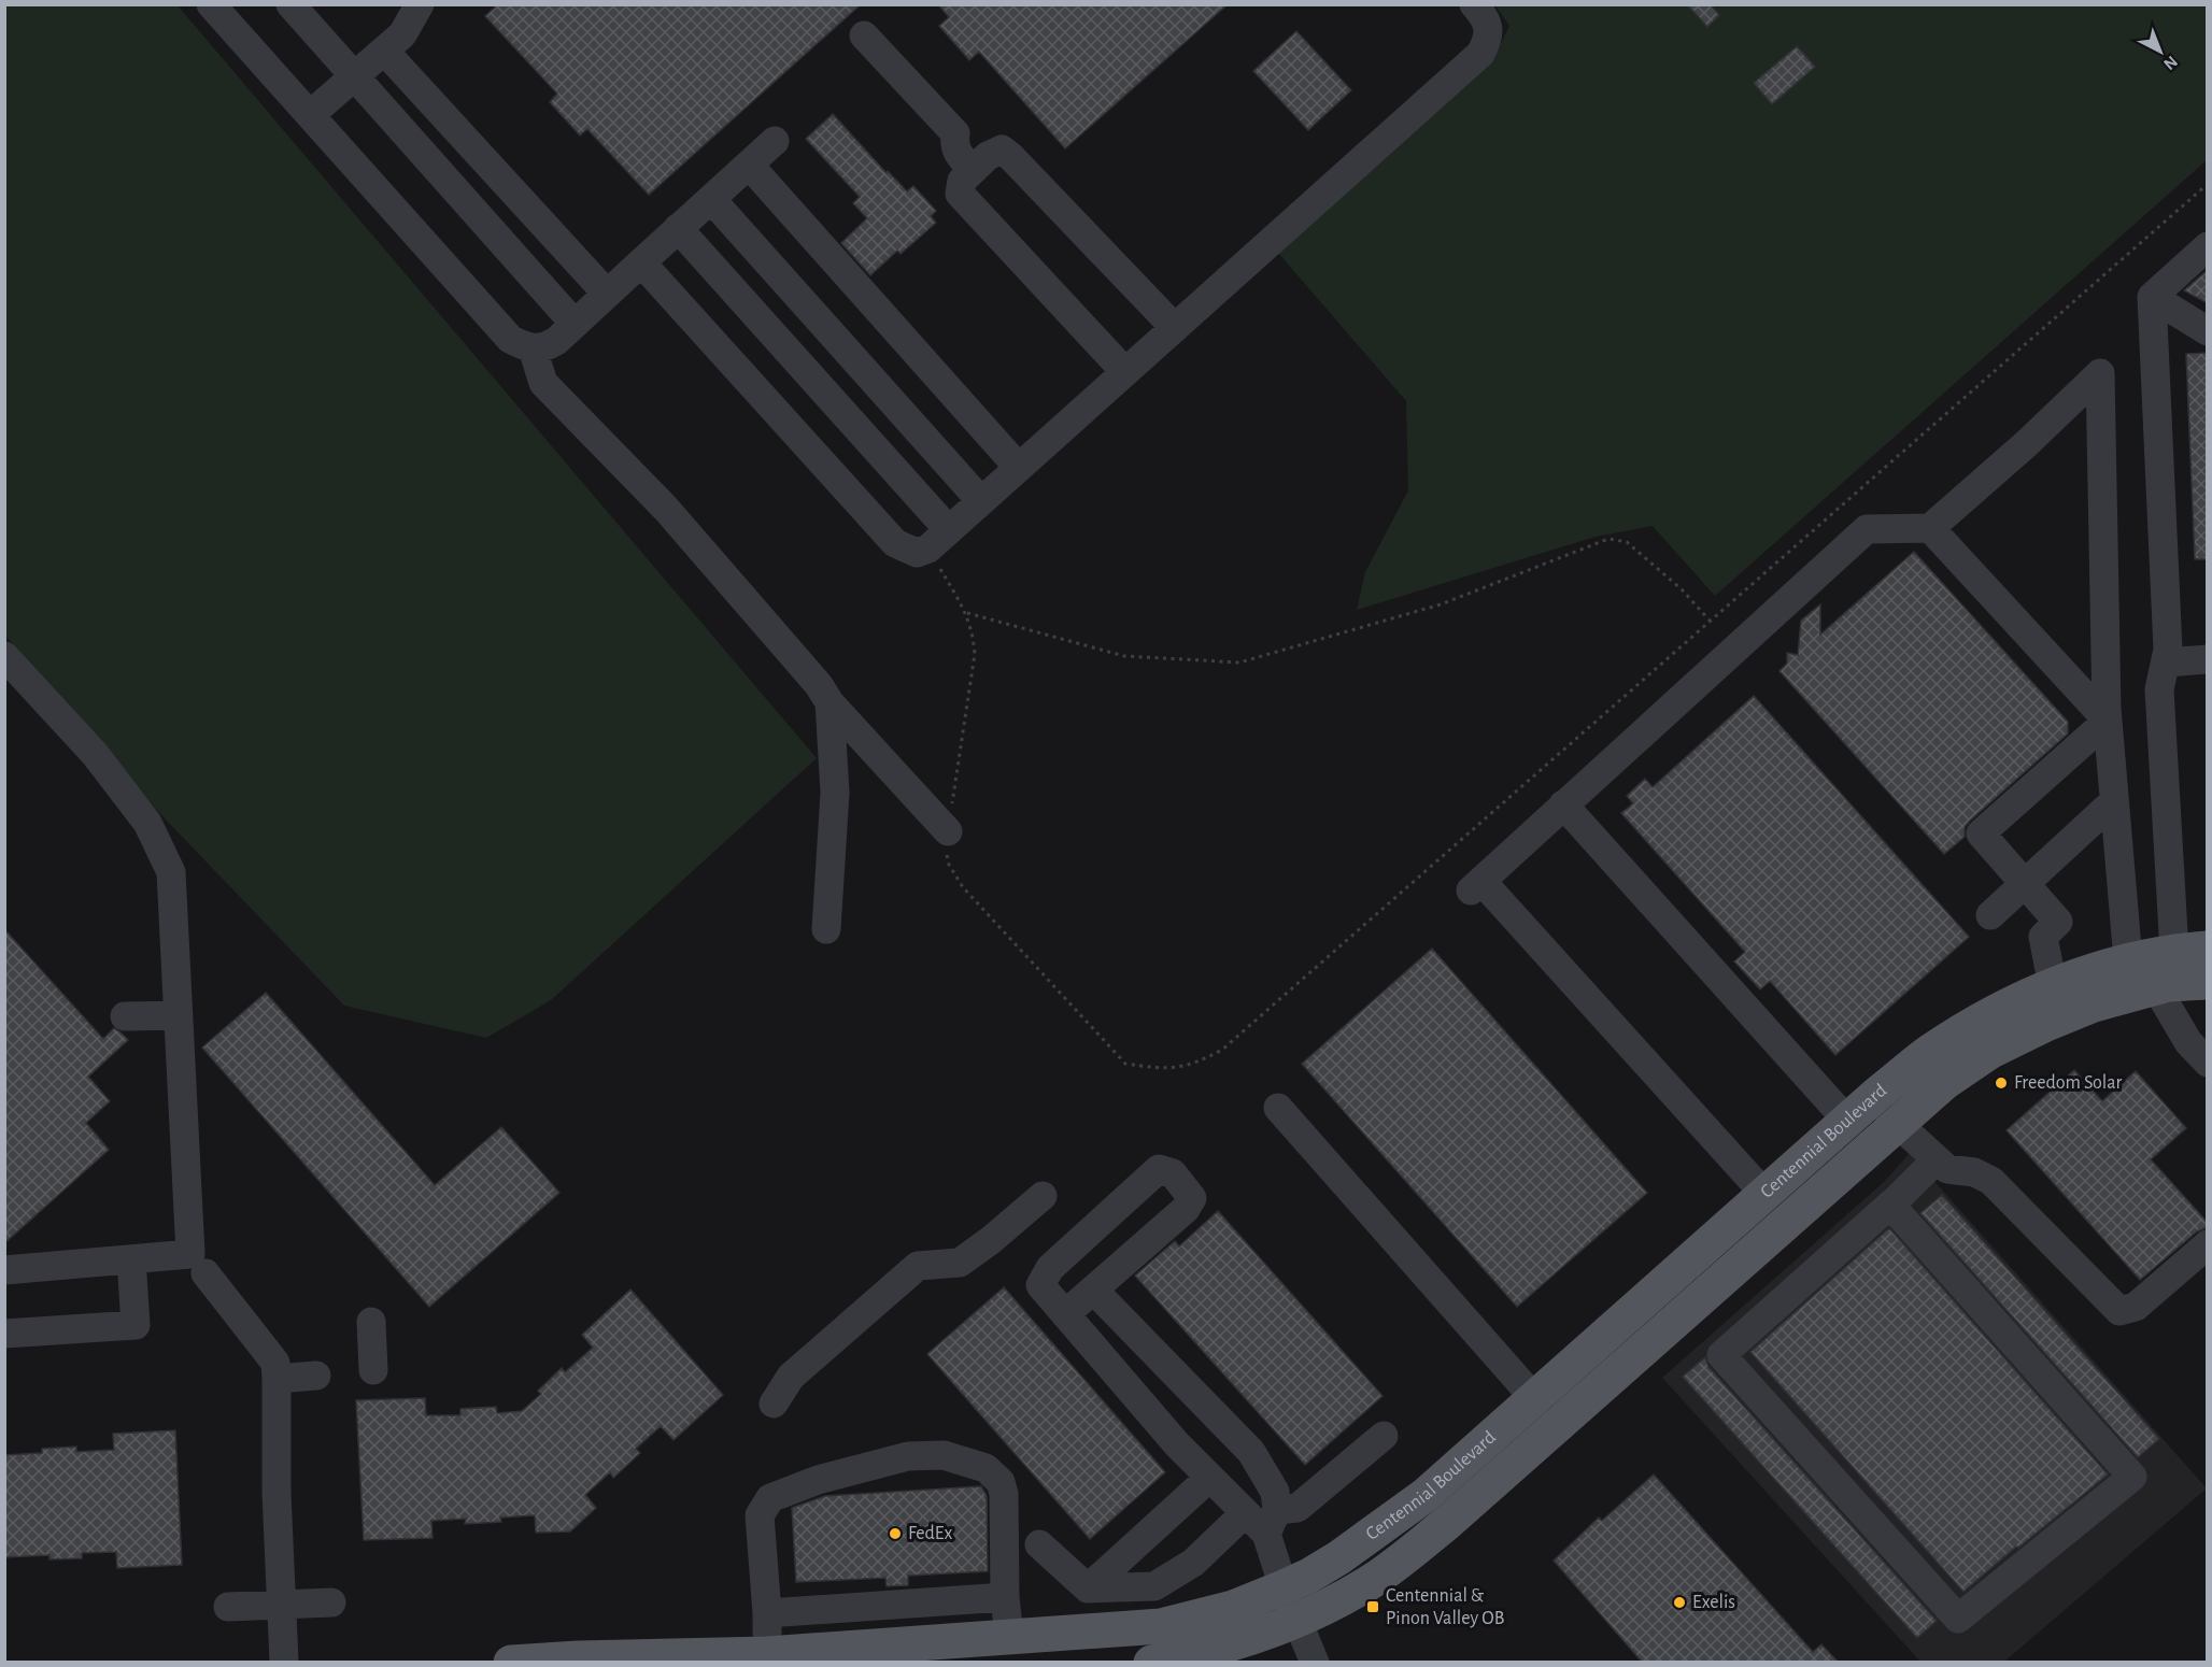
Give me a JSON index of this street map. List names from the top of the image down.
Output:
{
  "streets": {
    "main road": ["Centennial Boulevard"]
  },
  "places": {
    "other": ["Freedom Solar", "FedEx", "Exelis"],
    "transit": ["Centennial & Pinon Valley OB"]
  },
  "north": "bottom right"
}
